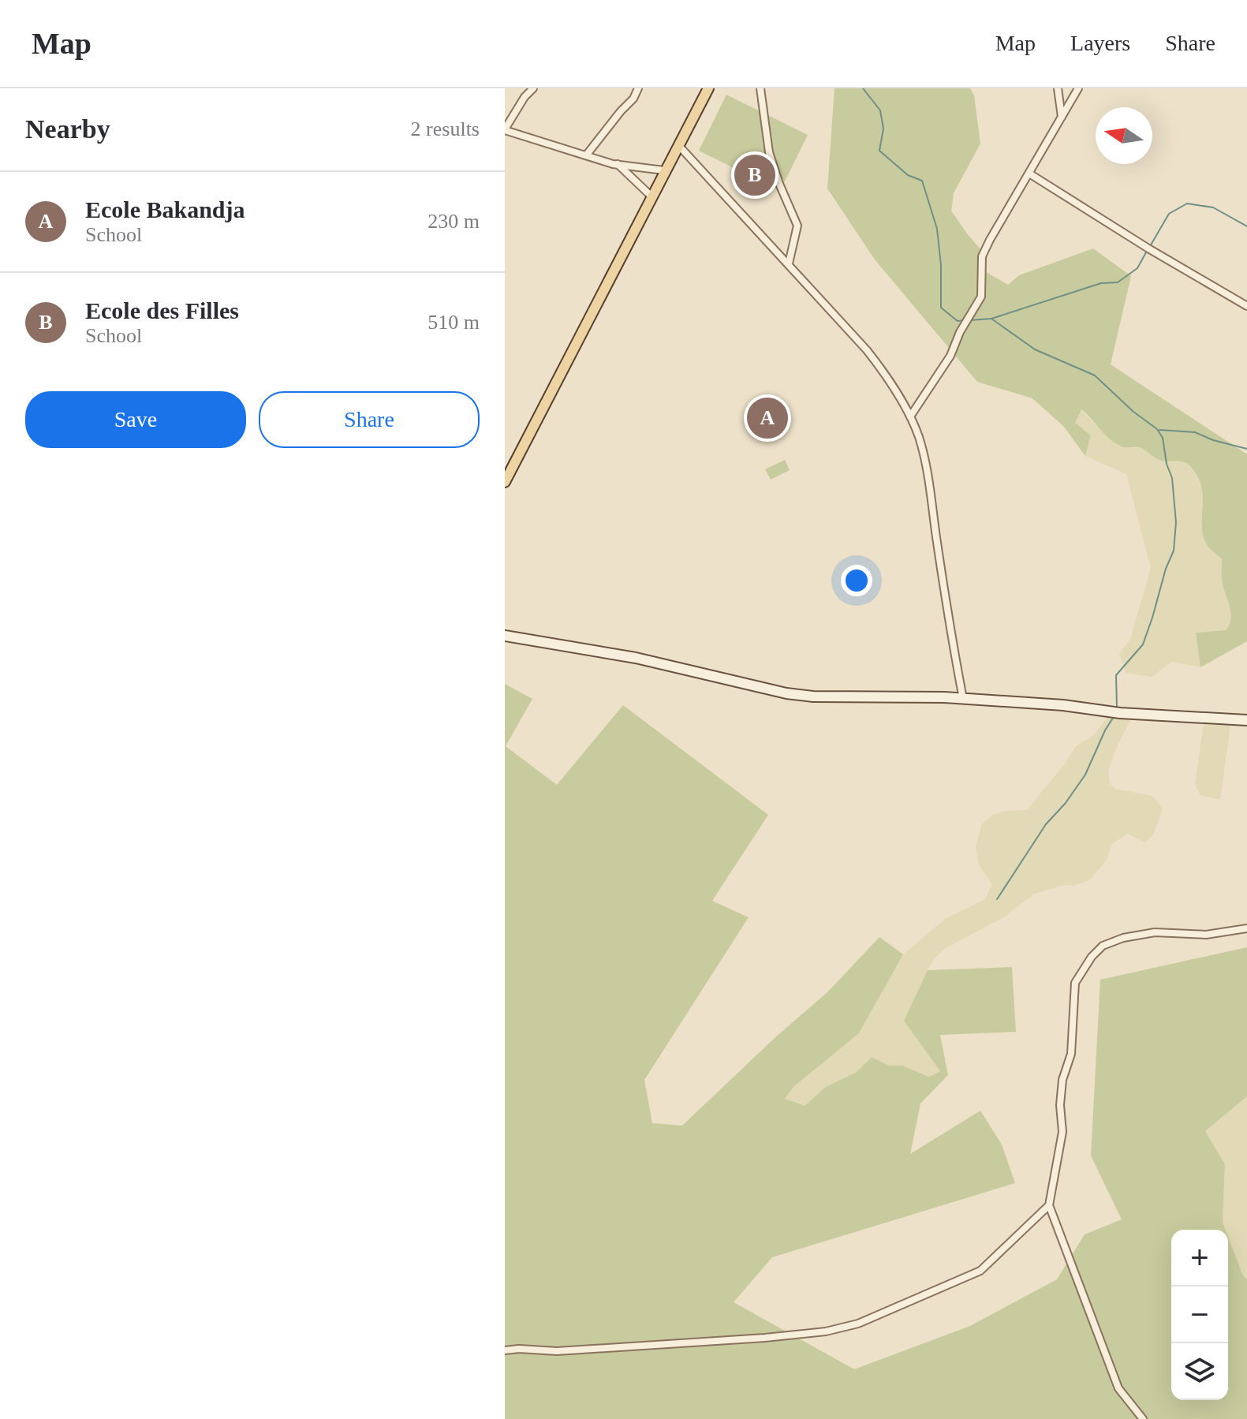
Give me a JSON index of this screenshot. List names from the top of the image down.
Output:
{
  "north": "left",
  "page": {
    "header": "Map",
    "nav": ["Map", "Layers", "Share"],
    "heading": ["Nearby", "2 results"],
    "pins": ["B", "A"],
    "list": [
      {
        "mark": "A",
        "name": "Ecole Bakandja",
        "note": "School",
        "value": "230 m"
      },
      {
        "mark": "B",
        "name": "Ecole des Filles",
        "note": "School",
        "value": "510 m"
      }
    ],
    "buttons": ["Save", "Share"],
    "map_buttons": ["+", "−"]
  }
}
